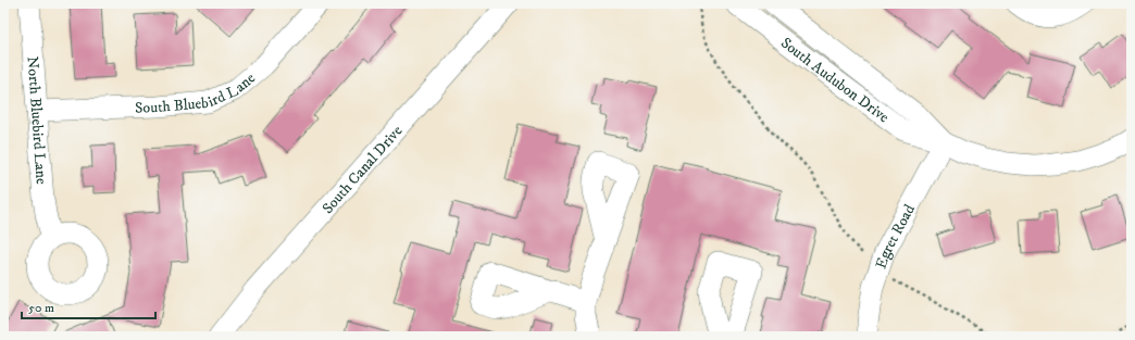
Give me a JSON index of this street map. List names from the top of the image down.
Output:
{
  "streets": {
    "street": [
      "South Audubon Drive",
      "South Bluebird Lane",
      "North Bluebird Lane",
      "South Canal Drive",
      "Egret Road"
    ]
  },
  "crossings": [
    ["South Audubon Drive", "Egret Road"],
    ["South Bluebird Lane", "North Bluebird Lane"]
  ],
  "scale_bar": "50 m"
}
